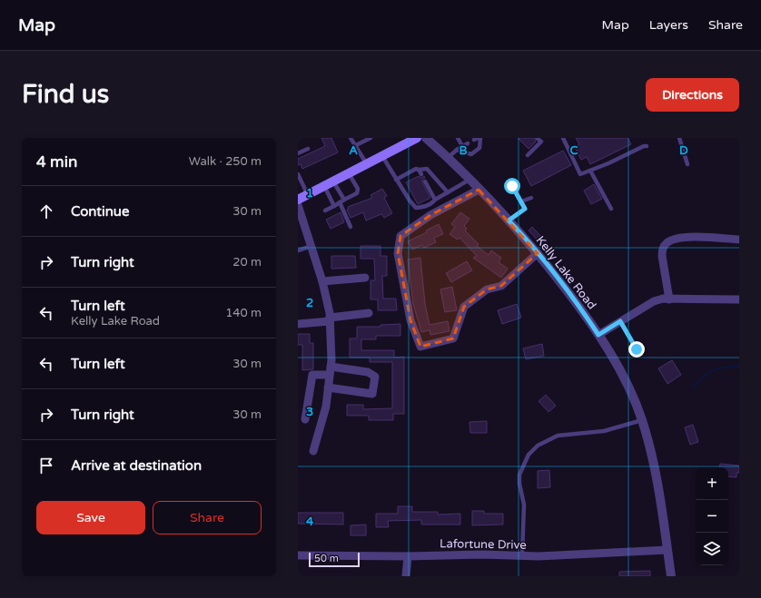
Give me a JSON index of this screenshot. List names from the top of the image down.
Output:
{
  "streets": {
    "street": ["Kelly Lake Road", "Lafortune Drive"]
  },
  "crossings": [
    ["Kelly Lake Road", "Lafortune Drive"]
  ],
  "scale_bar": "50 m",
  "page": {
    "header": "Map",
    "nav": ["Map", "Layers", "Share"],
    "buttons": [
      "Directions",
      ["Save", "Share"]
    ],
    "title": "Find us",
    "heading": ["4 min", "Walk · 250 m"],
    "list": [
      ["Continue", "30 m"],
      ["Turn right", "20 m"],
      ["Turn left", "Kelly Lake Road", "140 m"],
      ["Turn left", "30 m"],
      ["Turn right", "30 m"],
      "Arrive at destination"
    ],
    "map_buttons": ["+", "−"],
    "scale": "50 m"
  },
  "grid": {
    "columns": [
      "A",
      "B",
      "C",
      "D"
    ],
    "rows": [
      "1",
      "2",
      "3",
      "4"
    ]
  }
}
